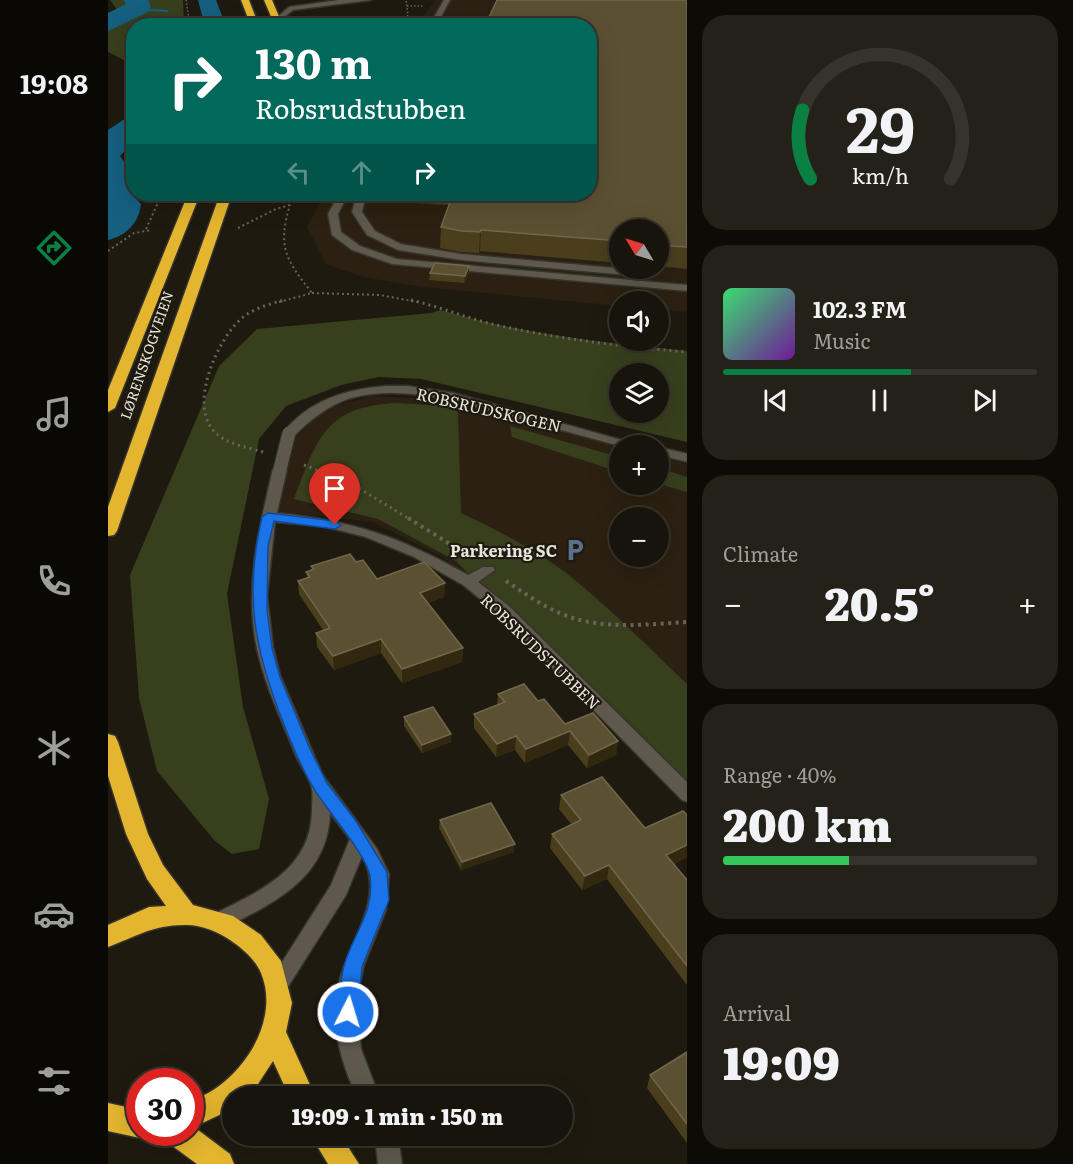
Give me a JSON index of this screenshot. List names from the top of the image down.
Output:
{
  "streets": {
    "highway": ["LØRENSKOGVEIEN"],
    "street": ["ROBSRUDSKOGEN", "ROBSRUDSTUBBEN"]
  },
  "crossings": [
    ["ROBSRUDSKOGEN", "ROBSRUDSTUBBEN"]
  ],
  "places": {
    "parking": ["Parkering SC"]
  },
  "north": "top left",
  "page": {
    "tabs": "19:08",
    "turn": ["130 m", "Robsrudstubben"],
    "map_buttons": ["+", "−"],
    "song": ["102.3 FM", "Music"],
    "tile": [
      "Climate",
      ["Range · 40%", "200 km"],
      ["Arrival", "19:09"]
    ],
    "heat": ["−", "20.5°", "+"],
    "limit": "30",
    "trip": "19:09 · 1 min · 150 m",
    "gauge": ["29", "km/h"]
  }
}
